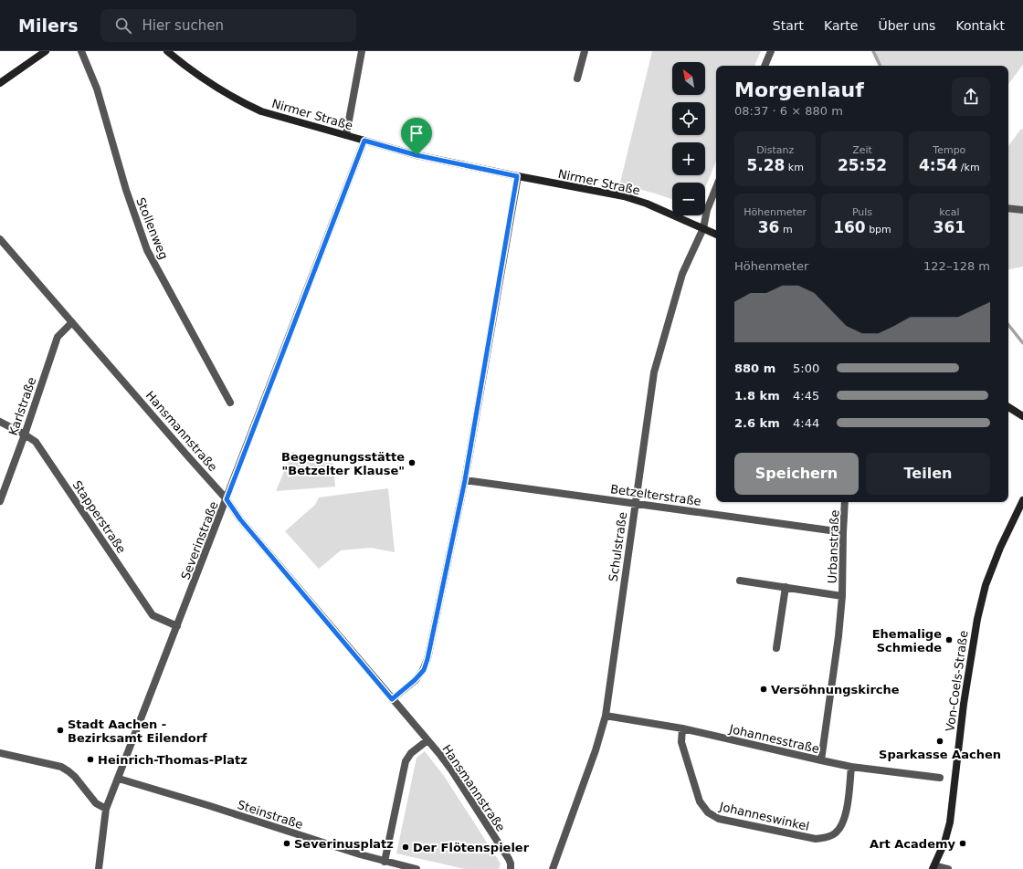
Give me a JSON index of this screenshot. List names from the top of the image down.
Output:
{
  "streets": {
    "street": [
      "Nirmer Straße",
      "Stollenweg",
      "Karlstraße",
      "Hansmannstraße",
      "Betzelterstraße",
      "Stapperstraße",
      "Severinstraße",
      "Schulstraße",
      "Urbanstraße",
      "Von-Coels-Straße",
      "Johannesstraße",
      "Steinstraße",
      "Johanneswinkel"
    ]
  },
  "crossings": [
    ["Nirmer Straße", "Severinstraße"],
    ["Nirmer Straße", "Schulstraße"],
    ["Karlstraße", "Hansmannstraße"],
    ["Karlstraße", "Stapperstraße"],
    ["Hansmannstraße", "Severinstraße"],
    ["Betzelterstraße", "Schulstraße"],
    ["Betzelterstraße", "Urbanstraße"],
    ["Stapperstraße", "Severinstraße"],
    ["Severinstraße", "Steinstraße"],
    ["Schulstraße", "Johannesstraße"],
    ["Urbanstraße", "Johannesstraße"],
    ["Johannesstraße", "Johanneswinkel"]
  ],
  "places": [
    "Begegnungsstätte \"Betzelter Klause\"",
    "Ehemalige Schmiede",
    "Versöhnungskirche",
    "Stadt Aachen - Bezirksamt Eilendorf",
    "Sparkasse Aachen",
    "Heinrich-Thomas-Platz",
    "Severinusplatz",
    "Art Academy",
    "Der Flötenspieler"
  ],
  "north": "top left",
  "page": {
    "header": "Milers",
    "search": "Hier suchen",
    "nav": [
      "Start",
      "Karte",
      "Über uns",
      "Kontakt"
    ],
    "map_buttons": ["+", "−"],
    "heading": ["Morgenlauf", "08:37 · 6 × 880 m"],
    "stats": [
      ["Distanz", "5.28 km"],
      ["Zeit", "25:52"],
      ["Tempo", "4:54 /km"],
      ["Höhenmeter", "36 m"],
      ["Puls", "160 bpm"],
      ["kcal", "361"]
    ],
    "chart": ["Höhenmeter", "122–128 m"],
    "list": [
      {
        "name": "880 m",
        "note": "5:00"
      },
      {
        "name": "1.8 km",
        "note": "4:45"
      },
      {
        "name": "2.6 km",
        "note": "4:44"
      }
    ],
    "buttons": ["Speichern", "Teilen"]
  }
}
